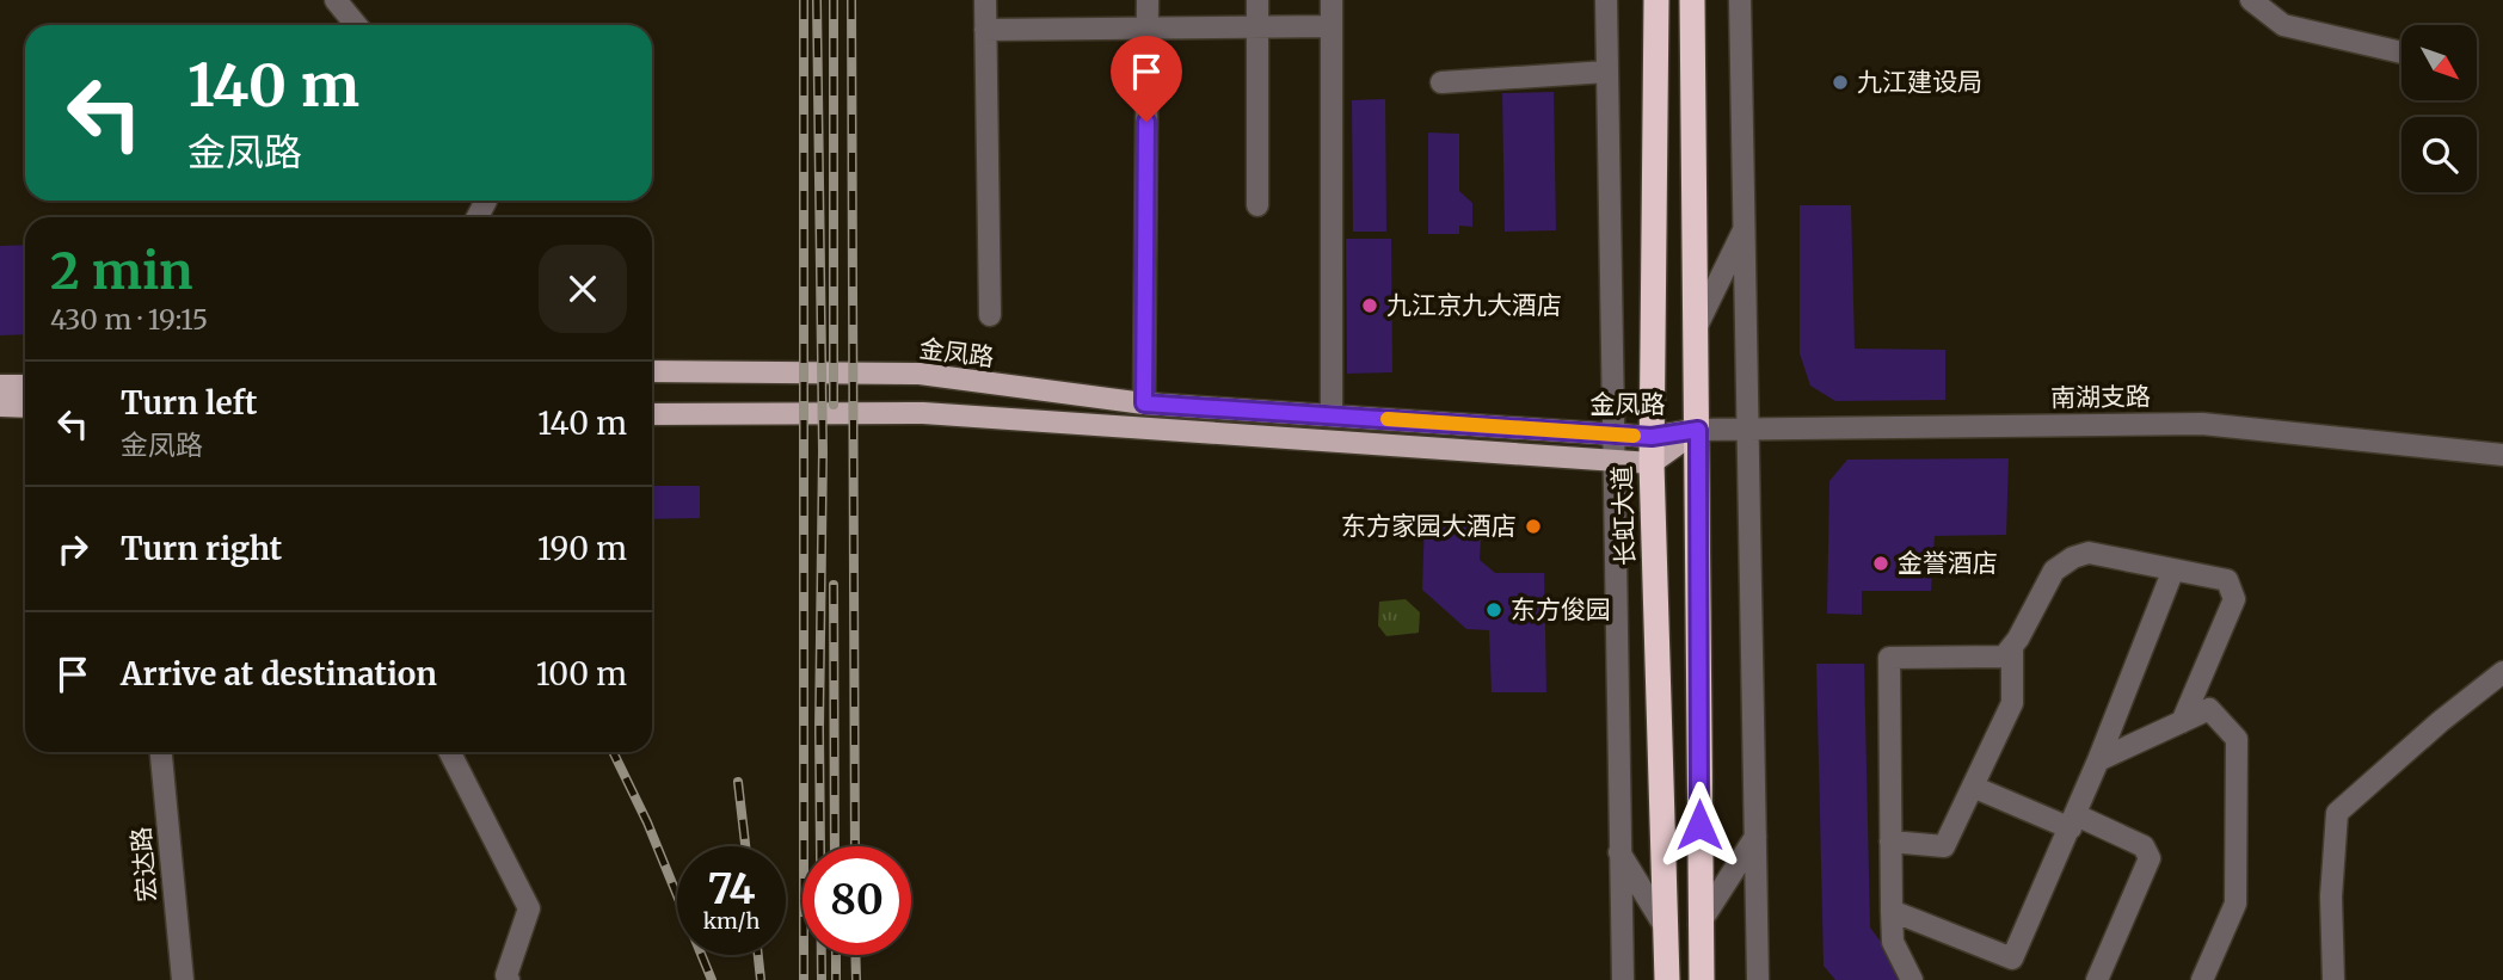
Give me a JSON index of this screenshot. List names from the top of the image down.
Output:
{
  "streets": {
    "highway": ["长虹大道"],
    "main road": ["金凤路"],
    "street": ["南湖支路", "宏达路"]
  },
  "crossings": [
    ["金凤路", "南湖支路"],
    ["金凤路", "长虹大道"]
  ],
  "places": [
    "九江建设局",
    "九江京九大酒店",
    "东方家园大酒店",
    "金誉酒店",
    "东方俊园"
  ],
  "north": "bottom right",
  "page": {
    "turn": ["140 m", "金凤路"],
    "heading": ["2 min", "430 m · 19:15"],
    "list": [
      {
        "name": "Turn left",
        "note": "金凤路",
        "value": "140 m"
      },
      {
        "name": "Turn right",
        "value": "190 m"
      },
      {
        "name": "Arrive at destination",
        "value": "100 m"
      }
    ],
    "speed": "74 km/h",
    "limit": "80"
  }
}
